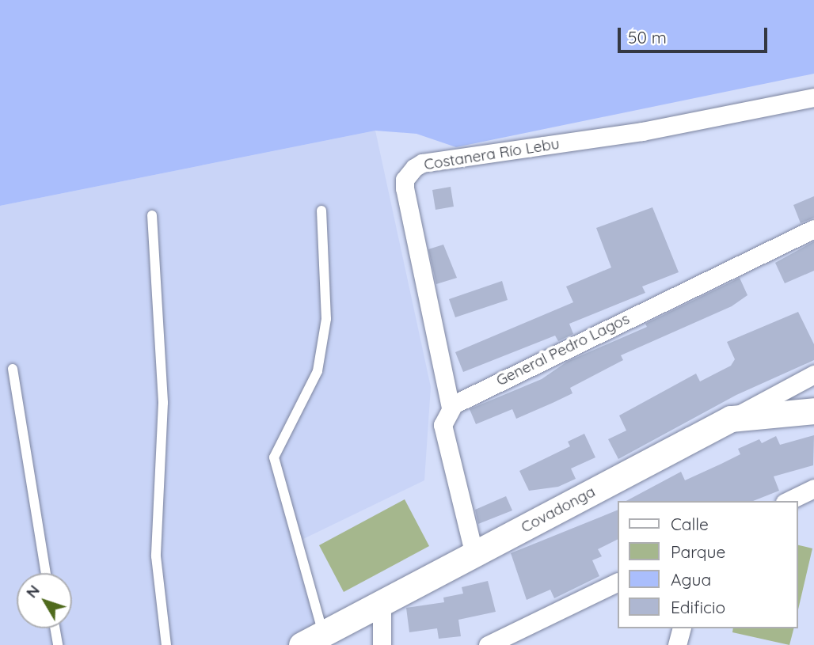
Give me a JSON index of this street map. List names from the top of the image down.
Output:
{
  "streets": {
    "main road": ["Covadonga"],
    "street": ["Costanera Río Lebu", "General Pedro Lagos"]
  },
  "crossings": [
    ["Costanera Río Lebu", "General Pedro Lagos"]
  ],
  "legend": [
    "Calle",
    "Parque",
    "Agua",
    "Edificio"
  ],
  "scale_bar": "50 m",
  "north": "top left"
}
